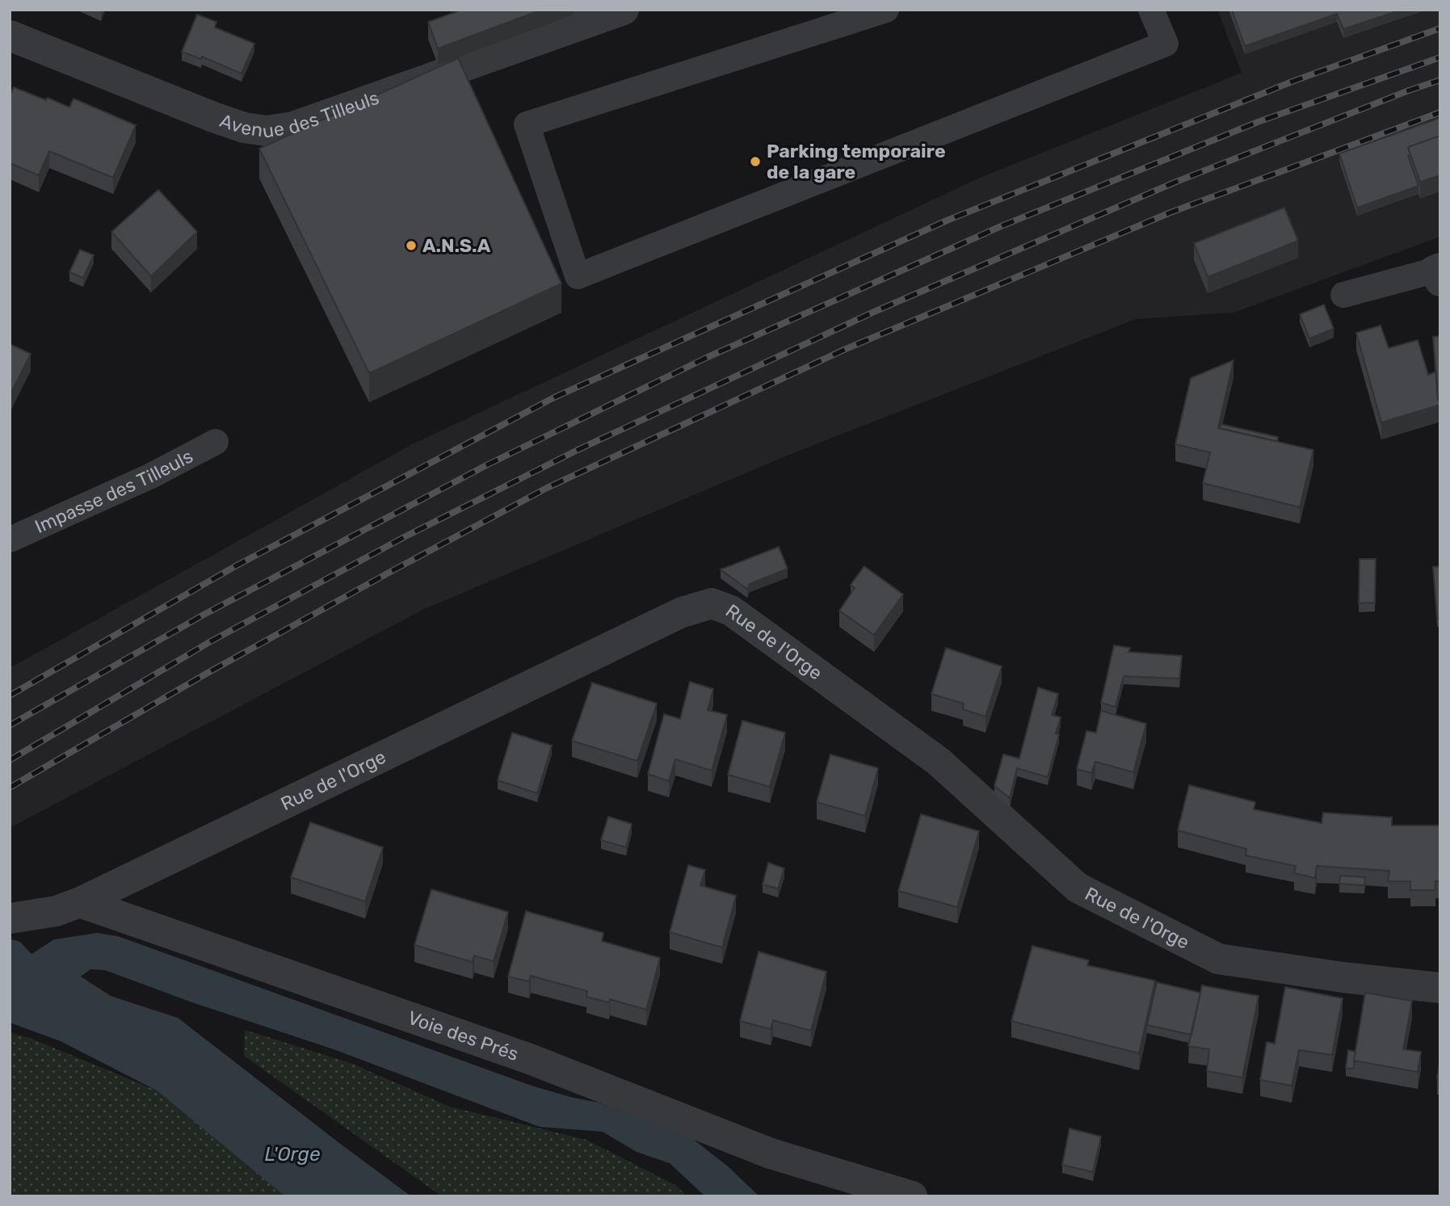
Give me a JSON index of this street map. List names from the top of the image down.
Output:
{
  "streets": {
    "street": ["Avenue des Tilleuls", "Rue de l'Orge", "Voie des Prés"],
    "lane": ["Impasse des Tilleuls"]
  },
  "crossings": [
    ["Rue de l'Orge", "Voie des Prés"]
  ],
  "water": ["L'Orge"],
  "places": ["Parking temporaire de la gare", "A.N.S.A"]
}
